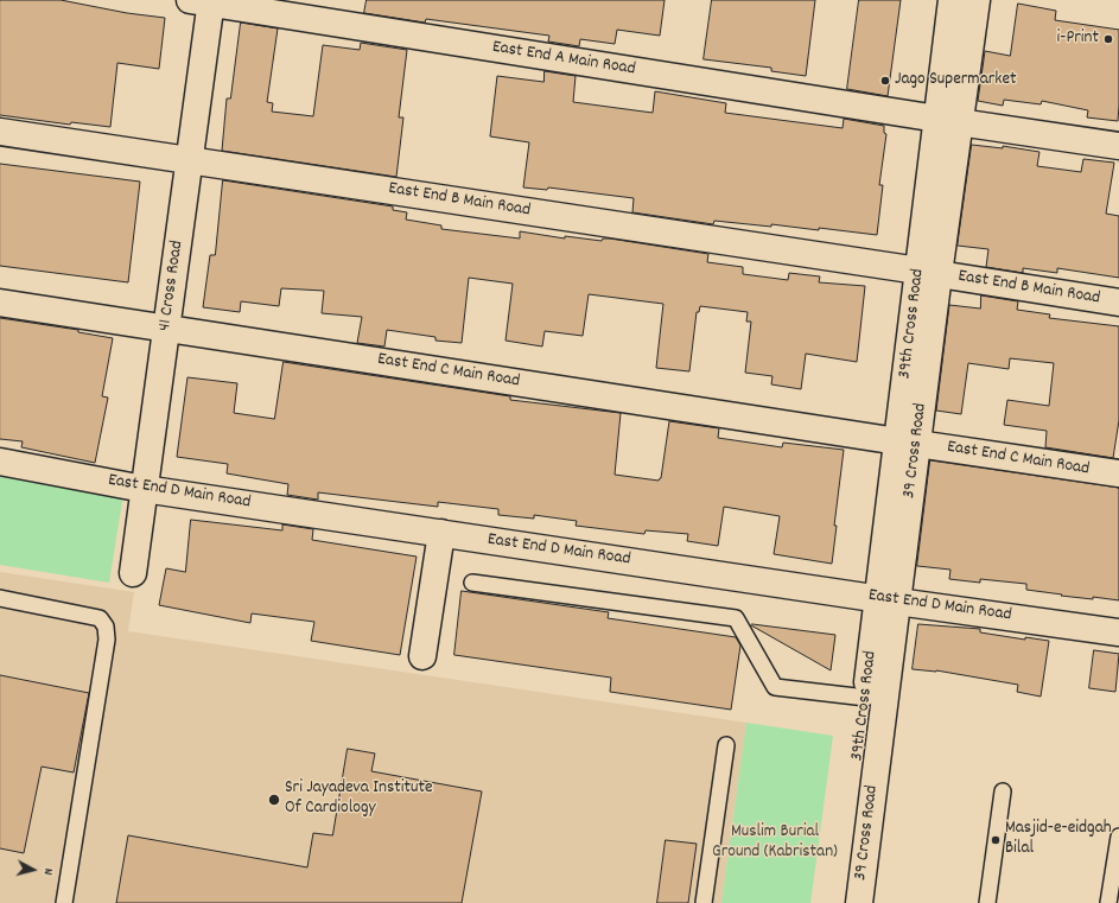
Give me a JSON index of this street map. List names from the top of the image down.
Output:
{
  "streets": {
    "street": [
      "East End A Main Road",
      "East End B Main Road",
      "41 Cross Road",
      "39th Cross Road",
      "East End C Main Road",
      "39 Cross Road",
      "East End D Main Road"
    ]
  },
  "crossings": [
    ["East End A Main Road", "41 Cross Road"],
    ["East End A Main Road", "39 Cross Road"],
    ["East End B Main Road", "41 Cross Road"],
    ["East End B Main Road", "39 Cross Road"],
    ["41 Cross Road", "East End C Main Road"],
    ["41 Cross Road", "East End D Main Road"],
    ["39th Cross Road", "39 Cross Road"],
    ["39th Cross Road", "East End D Main Road"],
    ["East End C Main Road", "39 Cross Road"],
    ["39 Cross Road", "East End D Main Road"]
  ],
  "parks": ["Muslim Burial Ground (Kabristan)"],
  "places": [
    "i-Print",
    "Jago Supermarket",
    "Sri Jayadeva Institute Of Cardiology",
    "Masjid-e-eidgah Bilal"
  ],
  "north": "right"
}
